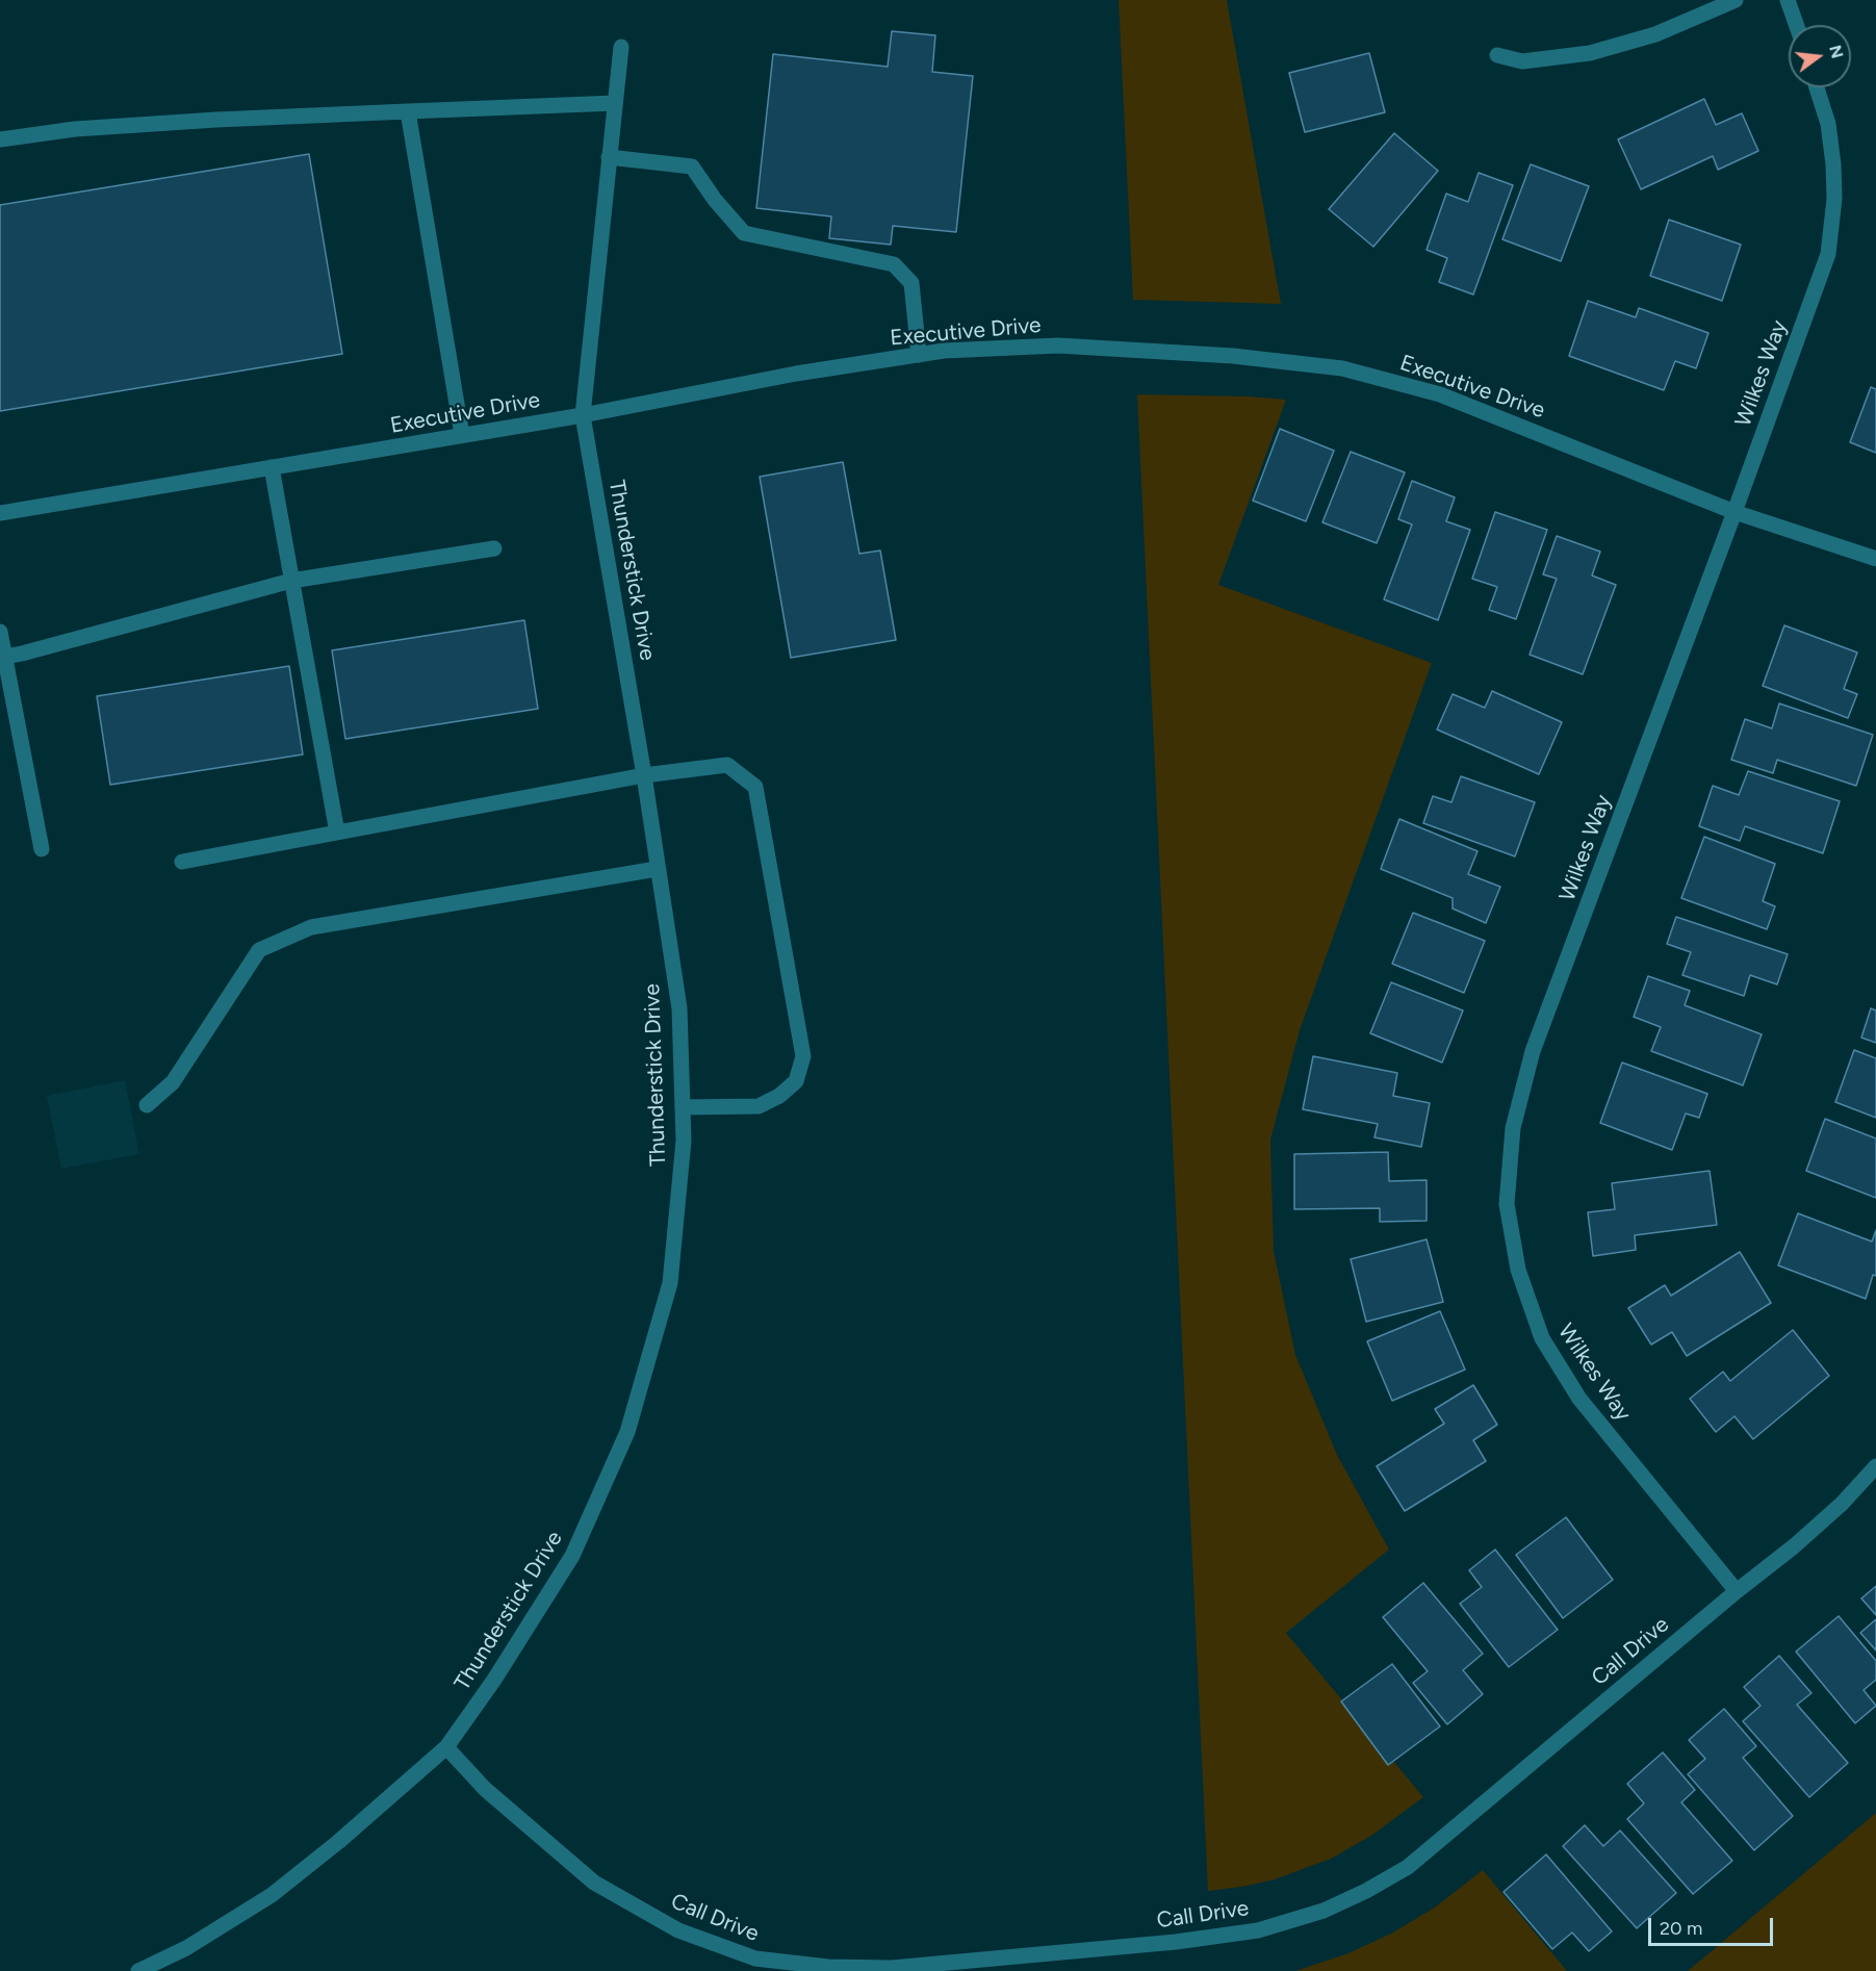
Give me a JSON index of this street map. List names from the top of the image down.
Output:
{
  "streets": {
    "street": [
      "Executive Drive",
      "Wilkes Way",
      "Thunderstick Drive",
      "Call Drive"
    ]
  },
  "crossings": [
    ["Executive Drive", "Wilkes Way"],
    ["Executive Drive", "Thunderstick Drive"],
    ["Wilkes Way", "Call Drive"],
    ["Thunderstick Drive", "Call Drive"]
  ],
  "scale_bar": "20 m",
  "north": "right"
}
